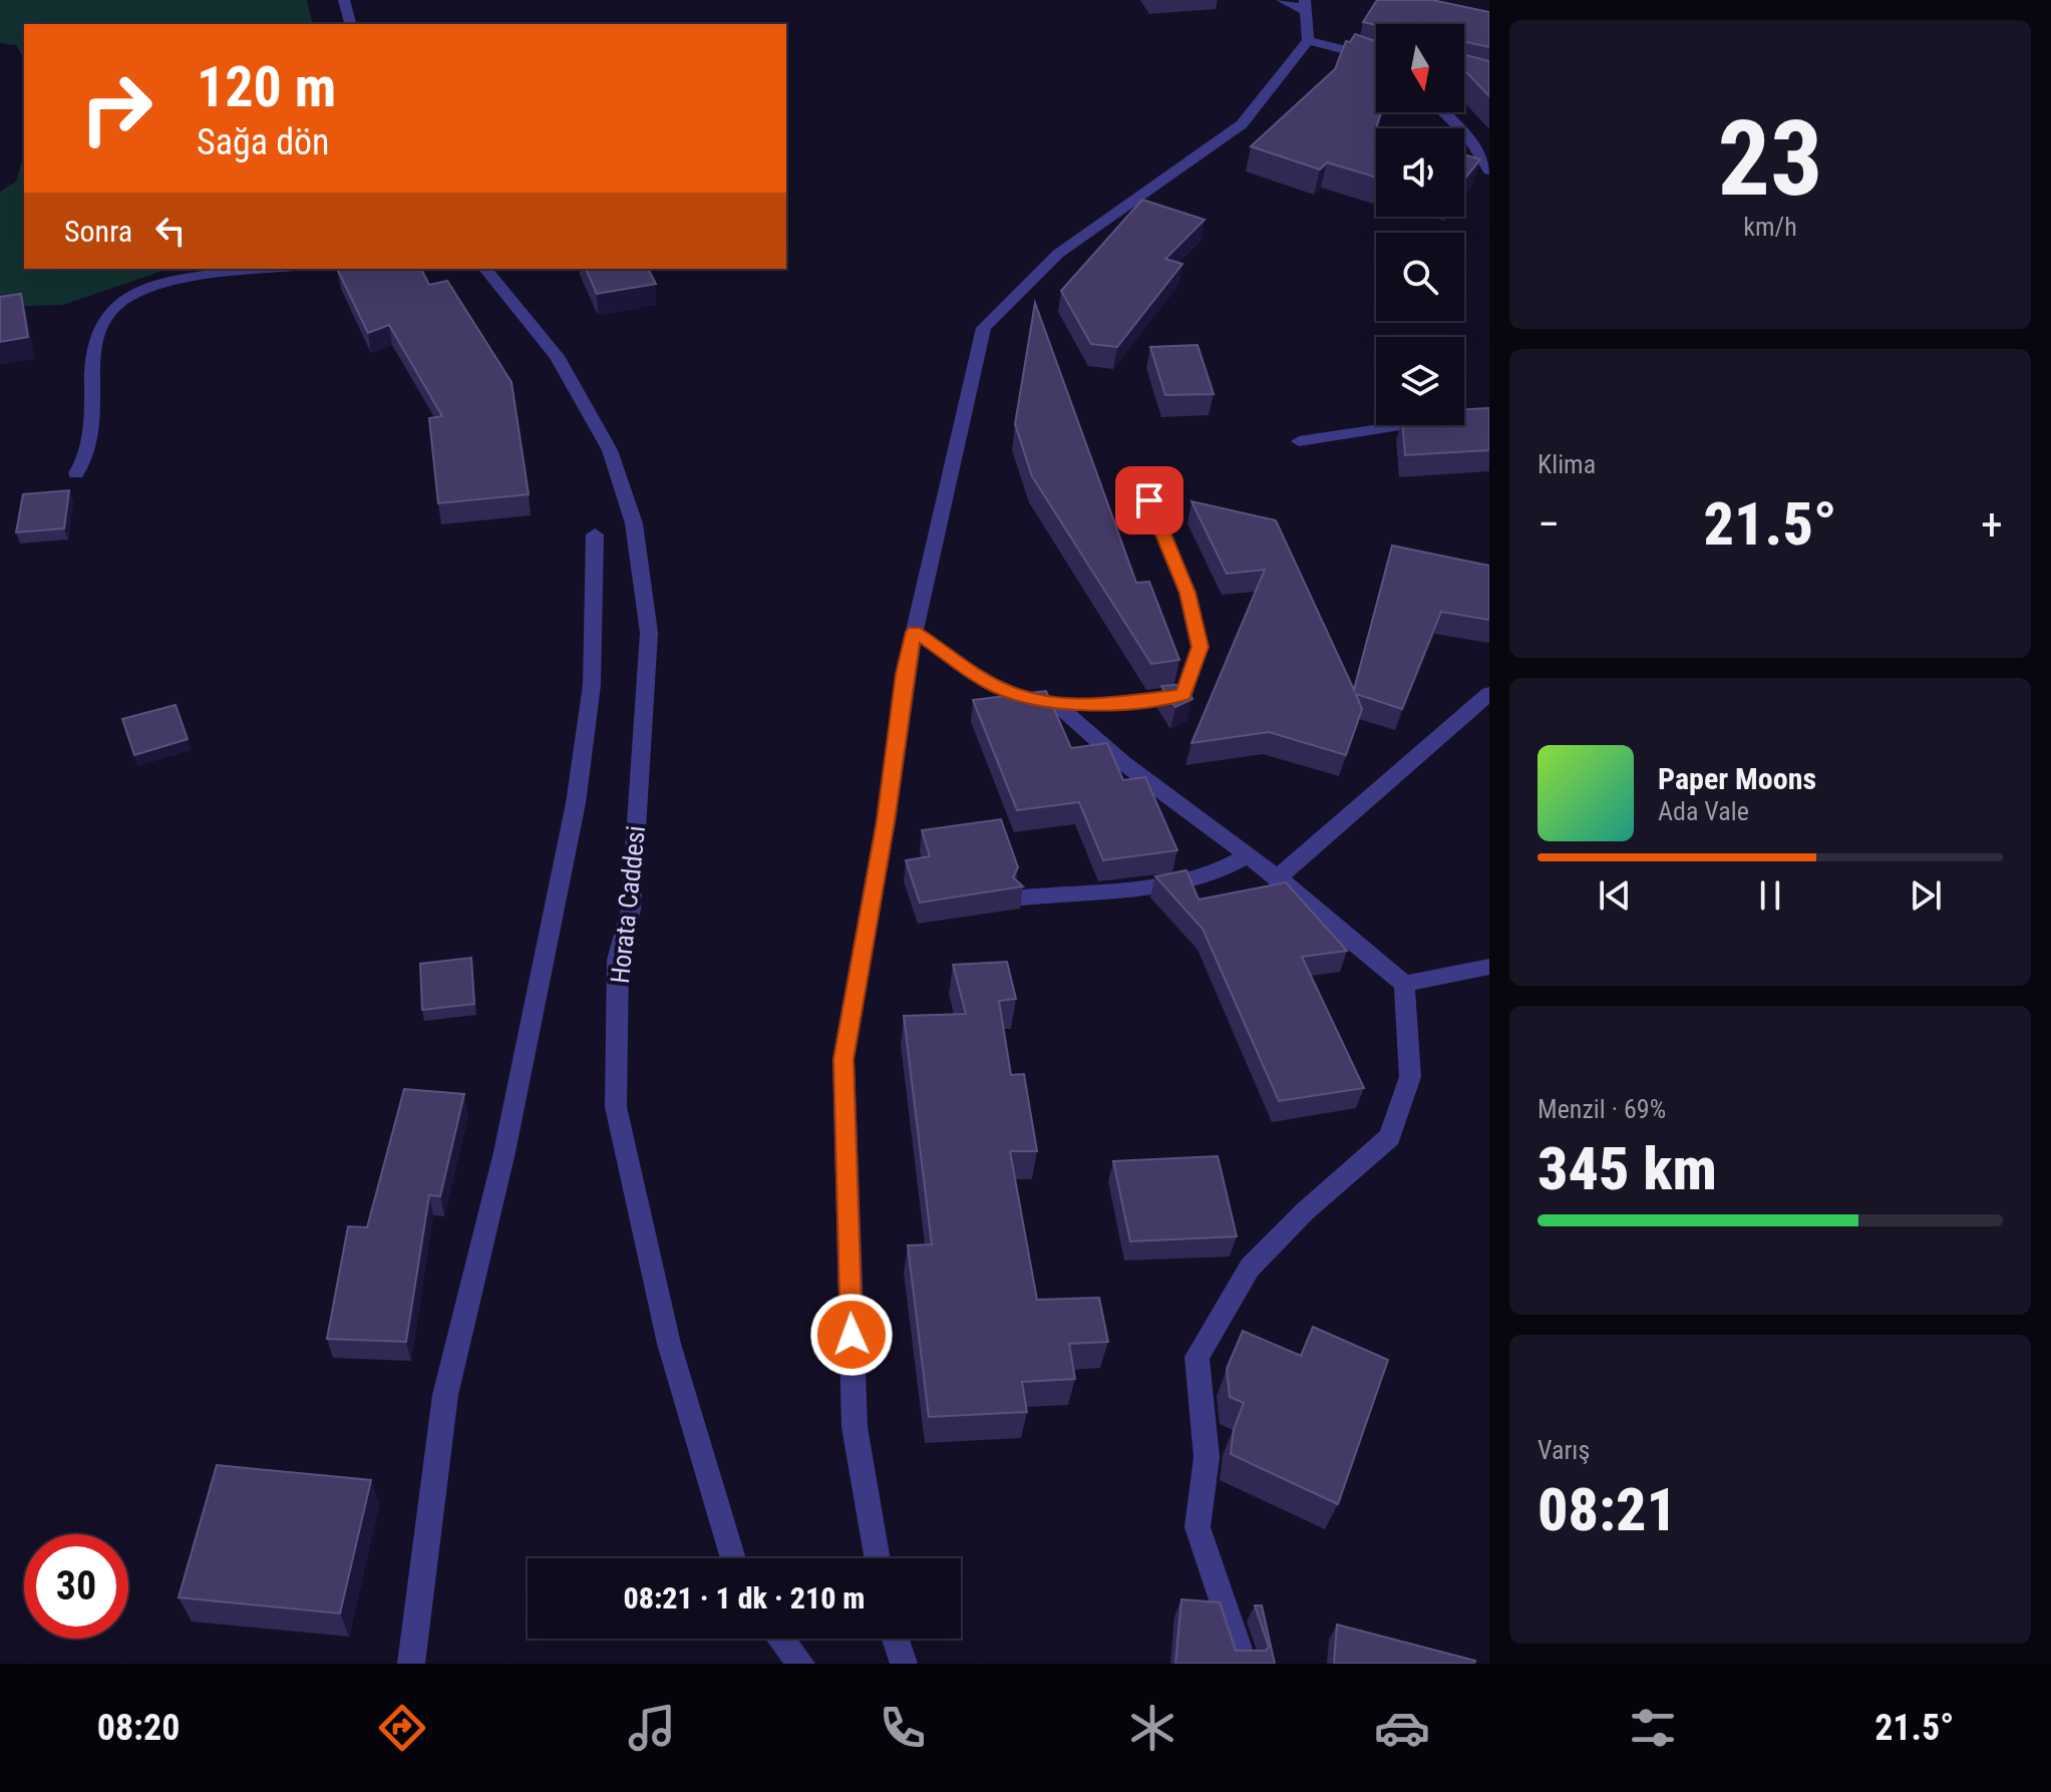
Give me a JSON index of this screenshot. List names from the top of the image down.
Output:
{
  "streets": {
    "street": ["Horata Caddesi"]
  },
  "north": "bottom",
  "page": {
    "tile": [
      ["23", "km/h"],
      "Klima",
      ["Menzil · 69%", "345 km"],
      ["Varış", "08:21"]
    ],
    "turn": ["120 m", "Sağa dön"],
    "then": "Sonra",
    "heat": ["−", "21.5°", "+"],
    "song": ["Paper Moons", "Ada Vale"],
    "limit": "30",
    "trip": "08:21 · 1 dk · 210 m",
    "tabs": ["08:20", "21.5°"]
  }
}
